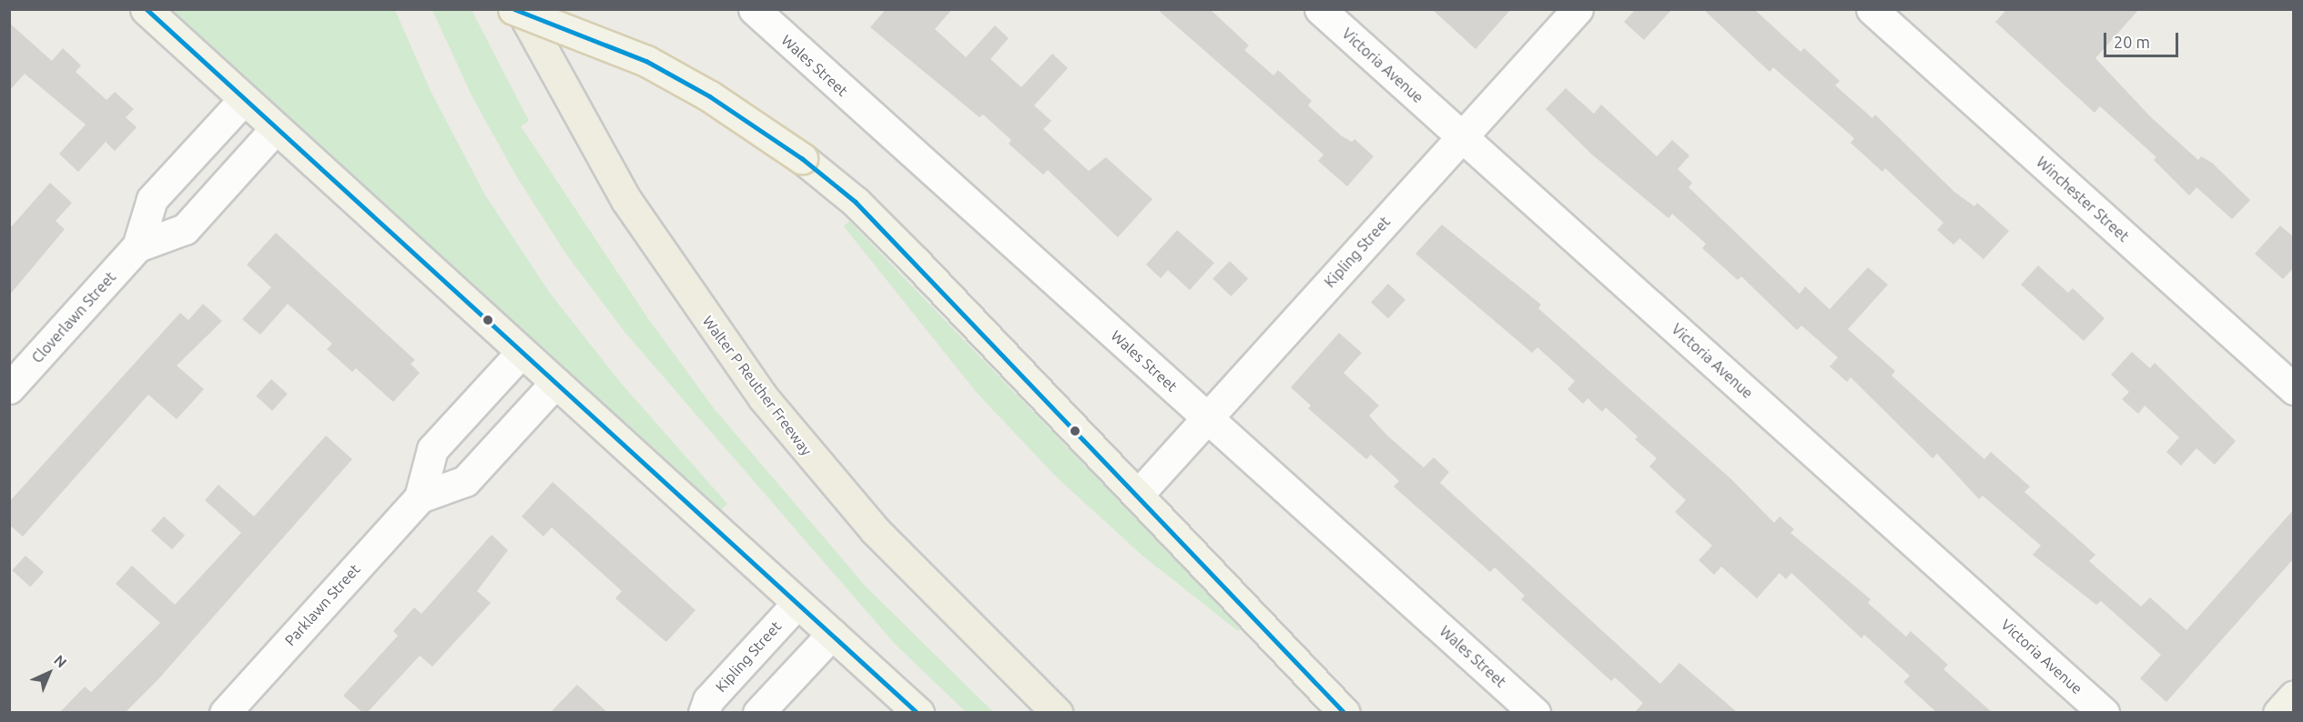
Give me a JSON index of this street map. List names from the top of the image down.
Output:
{
  "streets": {
    "highway": ["Walter P Reuther Freeway"],
    "street": [
      "Wales Street",
      "Victoria Avenue",
      "Winchester Street",
      "Kipling Street",
      "Cloverlawn Street",
      "Parklawn Street"
    ]
  },
  "crossings": [
    ["Wales Street", "Kipling Street"],
    ["Victoria Avenue", "Kipling Street"]
  ],
  "scale_bar": "20 m",
  "north": "top right"
}
